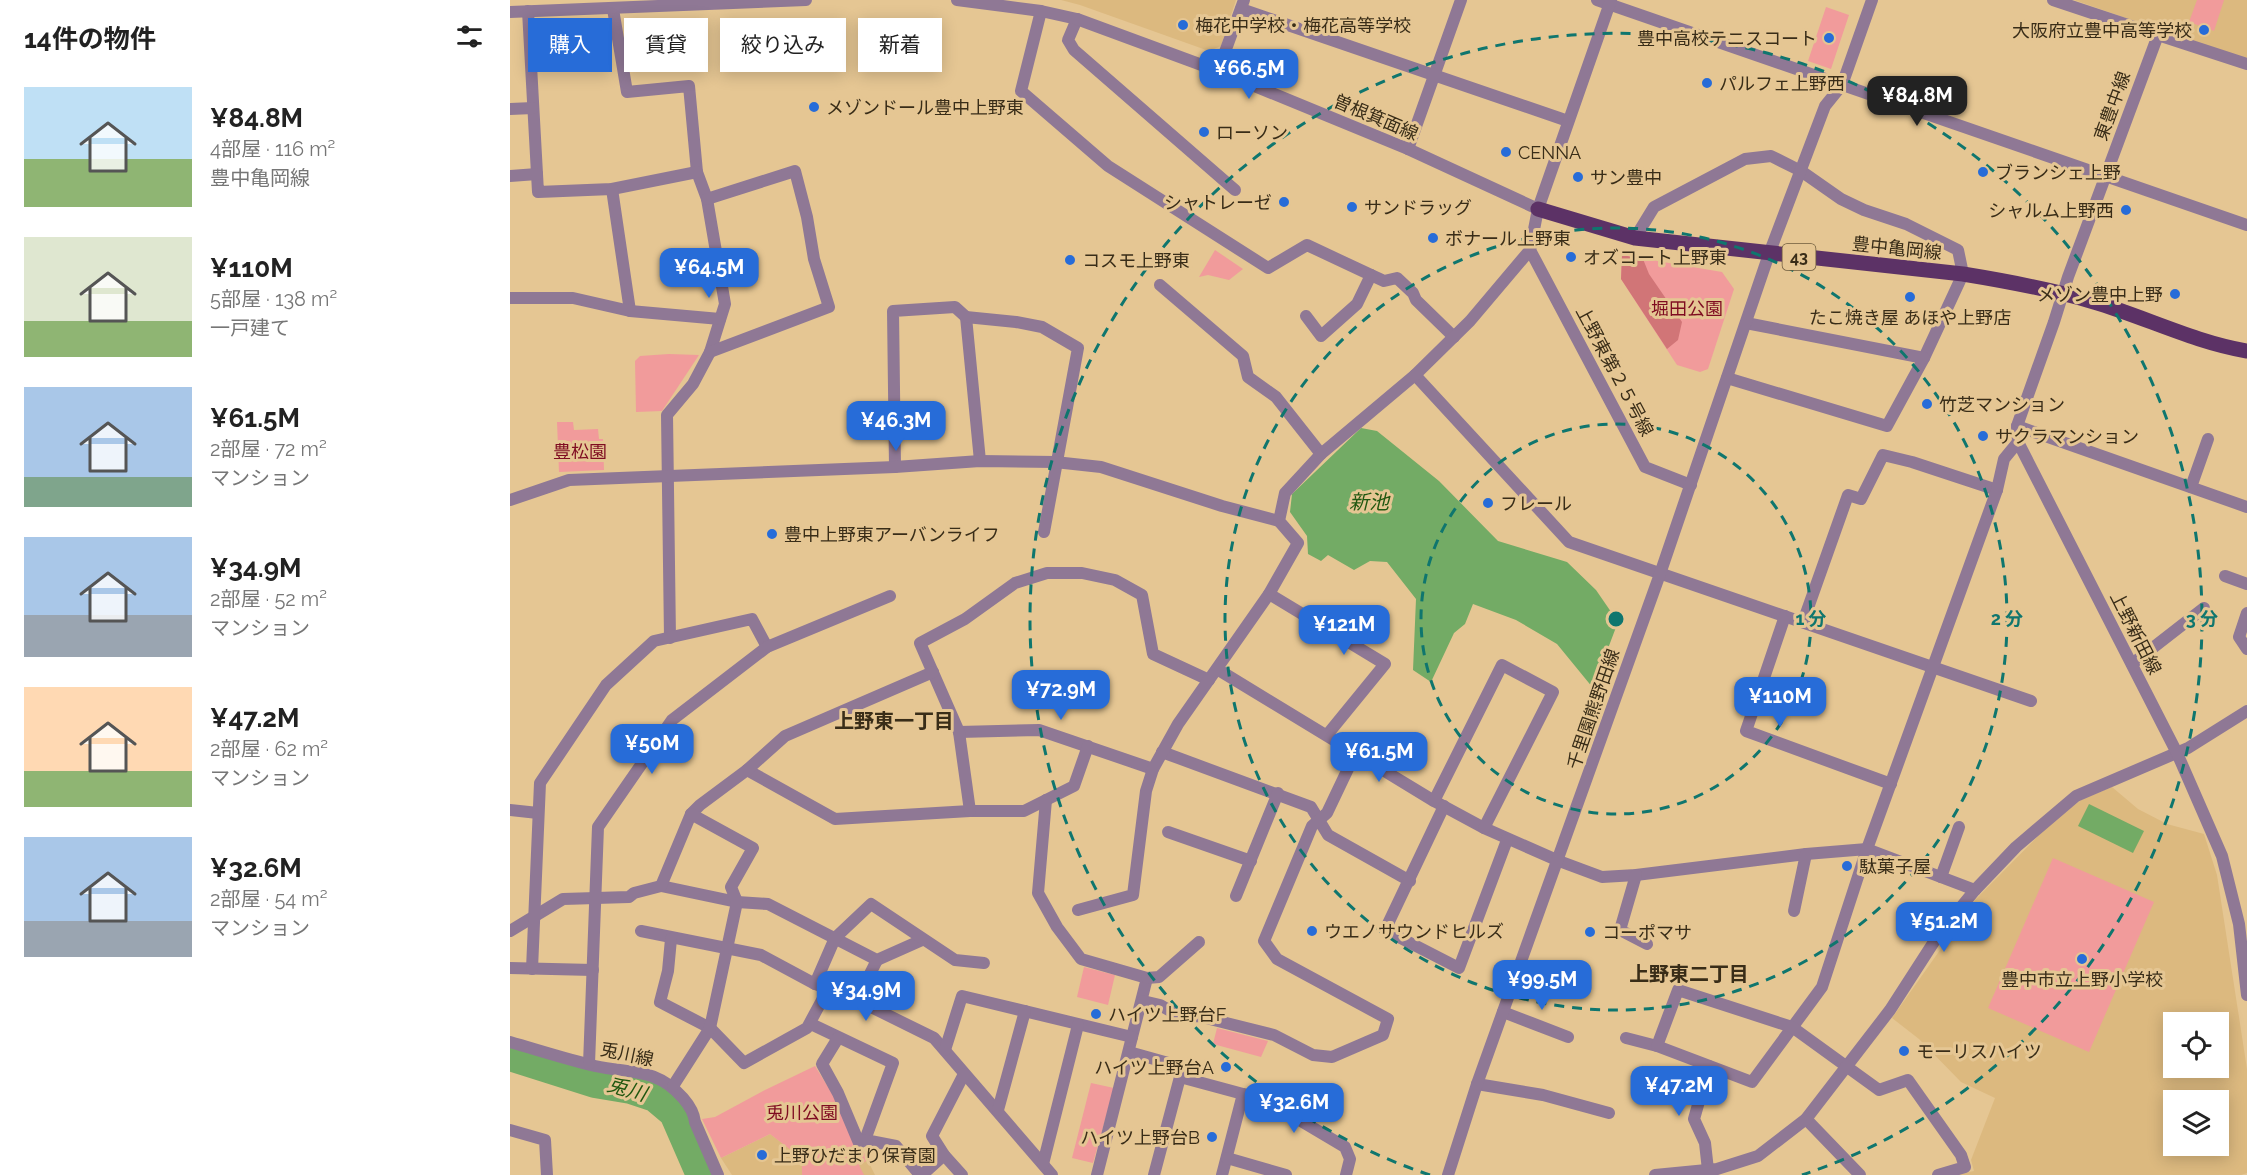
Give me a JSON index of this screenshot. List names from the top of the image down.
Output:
{
  "streets": {
    "main road": ["豊中亀岡線", "43"],
    "street": [
      "東豊中線",
      "曽根箕面線",
      "上野東第２５号線",
      "上野新田線",
      "千里園熊野田線",
      "兎川線"
    ]
  },
  "crossings": [
    ["東豊中線", "豊中亀岡線"],
    ["東豊中線", "上野新田線"],
    ["曽根箕面線", "豊中亀岡線"],
    ["豊中亀岡線", "上野新田線"],
    ["豊中亀岡線", "千里園熊野田線"],
    ["上野東第２５号線", "千里園熊野田線"]
  ],
  "districts": ["上野東一丁目", "上野東二丁目"],
  "water": ["新池", "兎川"],
  "parks": ["堀田公園", "豊松園", "兎川公園"],
  "places": [
    "梅花中学校・梅花高等学校",
    "大阪府立豊中高等学校",
    "豊中高校テニスコート",
    "パルフェ上野西",
    "メゾンドール豊中上野東",
    "ローソン",
    "CENNA",
    "ブランシェ上野",
    "サン豊中",
    "シャトレーゼ",
    "サンドラッグ",
    "シャルム上野西",
    "ボナール上野東",
    "オズコート上野東",
    "コスモ上野東",
    "メゾン豊中上野",
    "たこ焼き屋 あほや上野店",
    "竹芝マンション",
    "サクラマンション",
    "フレール",
    "豊中上野東アーバンライフ",
    "駄菓子屋",
    "ウエノサウンドヒルズ",
    "コーポマサ",
    "豊中市立上野小学校",
    "ハイツ上野台F",
    "モーリスハイツ",
    "ハイツ上野台A",
    "ハイツ上野台B",
    "上野ひだまり保育園"
  ],
  "page": {
    "heading": "14件の物件",
    "chip": [
      "購入",
      "賃貸",
      "絞り込み",
      "新着"
    ],
    "price": [
      "¥66.5M",
      "¥84.8M",
      "¥64.5M",
      "¥46.3M",
      "¥121M",
      "¥72.9M",
      "¥110M",
      "¥50M",
      "¥61.5M",
      "¥51.2M",
      "¥99.5M",
      "¥34.9M",
      "¥47.2M",
      "¥32.6M"
    ],
    "list": [
      {
        "name": "¥84.8M",
        "note": "4部屋 · 116 m² · 豊中亀岡線"
      },
      {
        "name": "¥110M",
        "note": "5部屋 · 138 m² · 一戸建て"
      },
      {
        "name": "¥61.5M",
        "note": "2部屋 · 72 m² · マンション"
      },
      {
        "name": "¥34.9M",
        "note": "2部屋 · 52 m² · マンション"
      },
      {
        "name": "¥47.2M",
        "note": "2部屋 · 62 m² · マンション"
      },
      {
        "name": "¥32.6M",
        "note": "2部屋 · 54 m² · マンション"
      }
    ]
  },
  "rings": ["1 分", "2 分", "3 分"]
}
